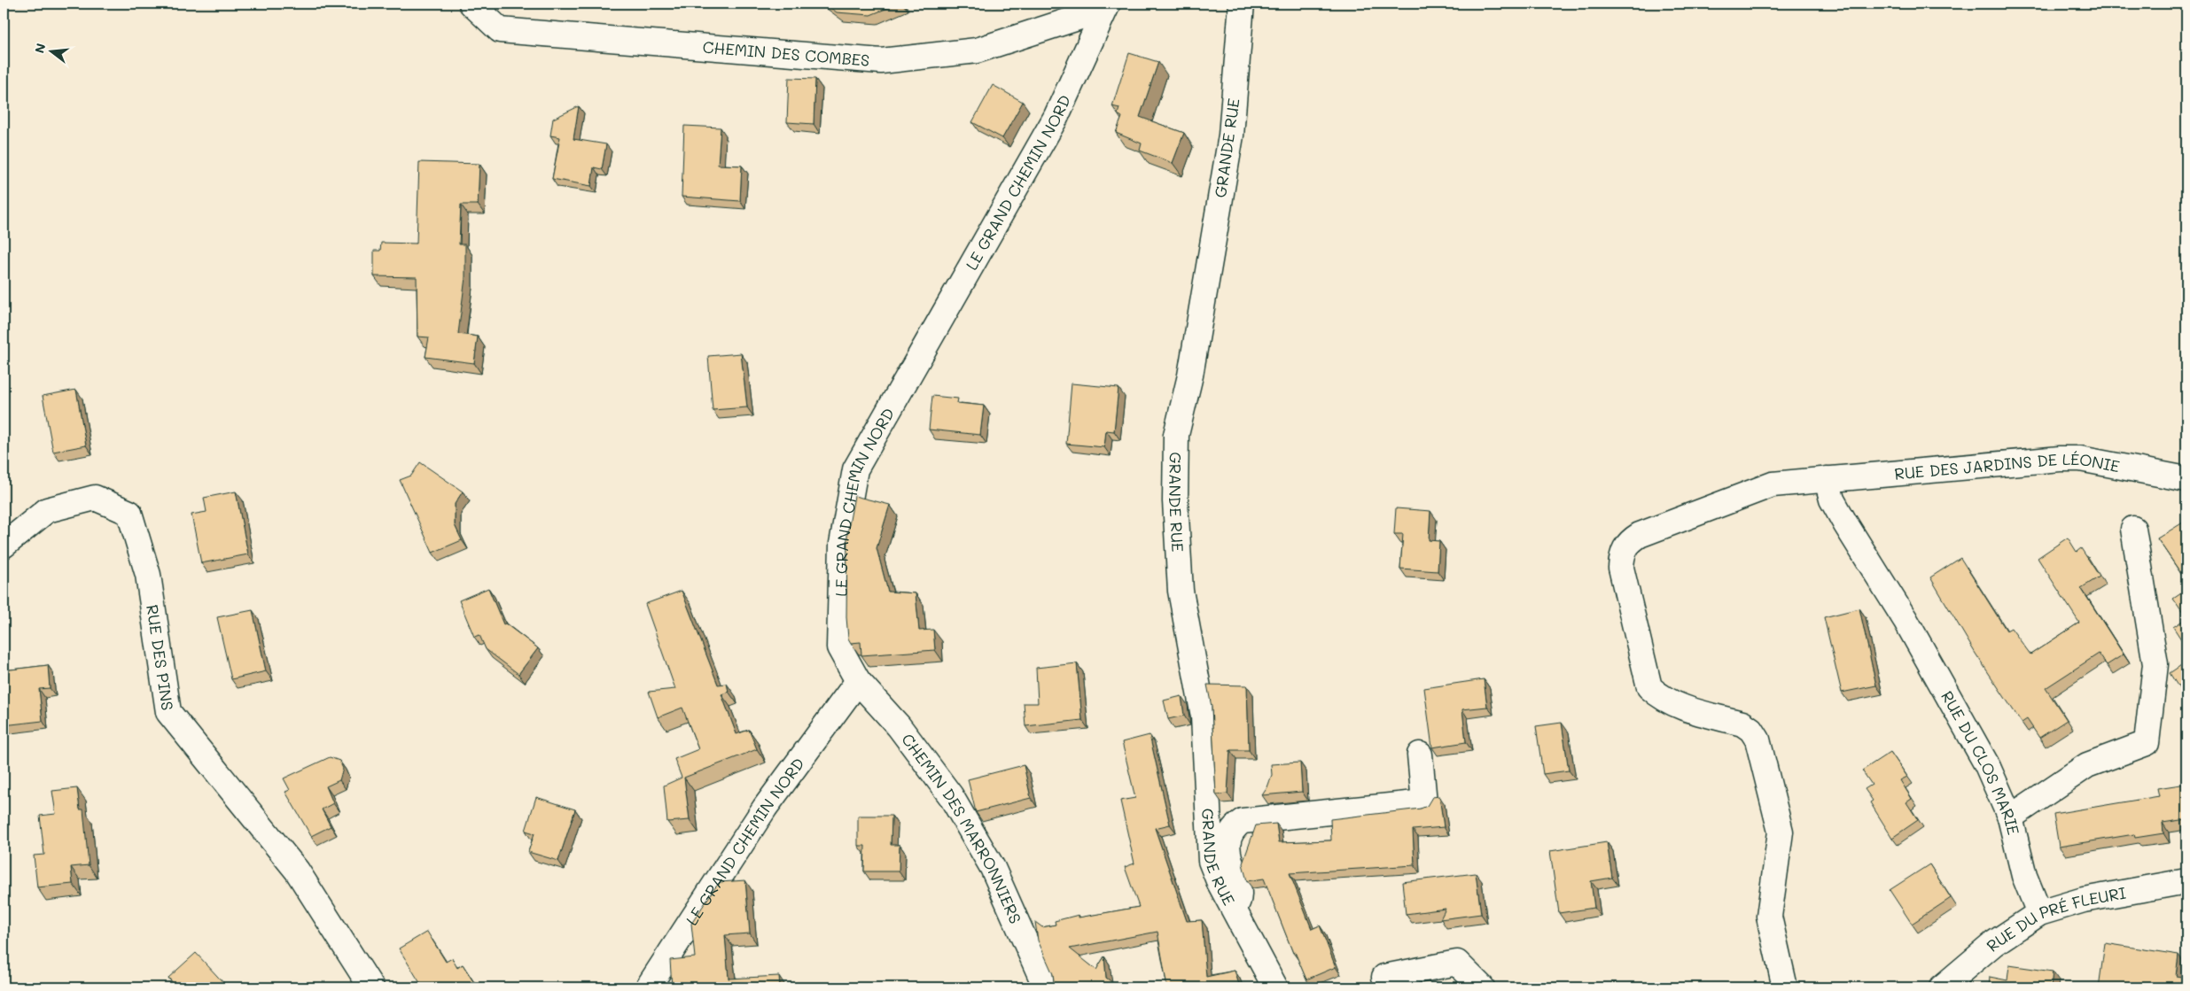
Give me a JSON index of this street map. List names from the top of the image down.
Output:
{
  "streets": {
    "street": [
      "CHEMIN DES COMBES",
      "GRANDE RUE",
      "LE GRAND CHEMIN NORD",
      "RUE DES JARDINS DE LÉONIE",
      "RUE DES PINS",
      "RUE DU CLOS MARIE",
      "CHEMIN DES MARRONNIERS",
      "RUE DU PRÉ FLEURI"
    ]
  },
  "crossings": [
    ["CHEMIN DES COMBES", "LE GRAND CHEMIN NORD"],
    ["LE GRAND CHEMIN NORD", "CHEMIN DES MARRONNIERS"],
    ["RUE DES JARDINS DE LÉONIE", "RUE DU CLOS MARIE"],
    ["RUE DU CLOS MARIE", "RUE DU PRÉ FLEURI"]
  ],
  "north": "left"
}
